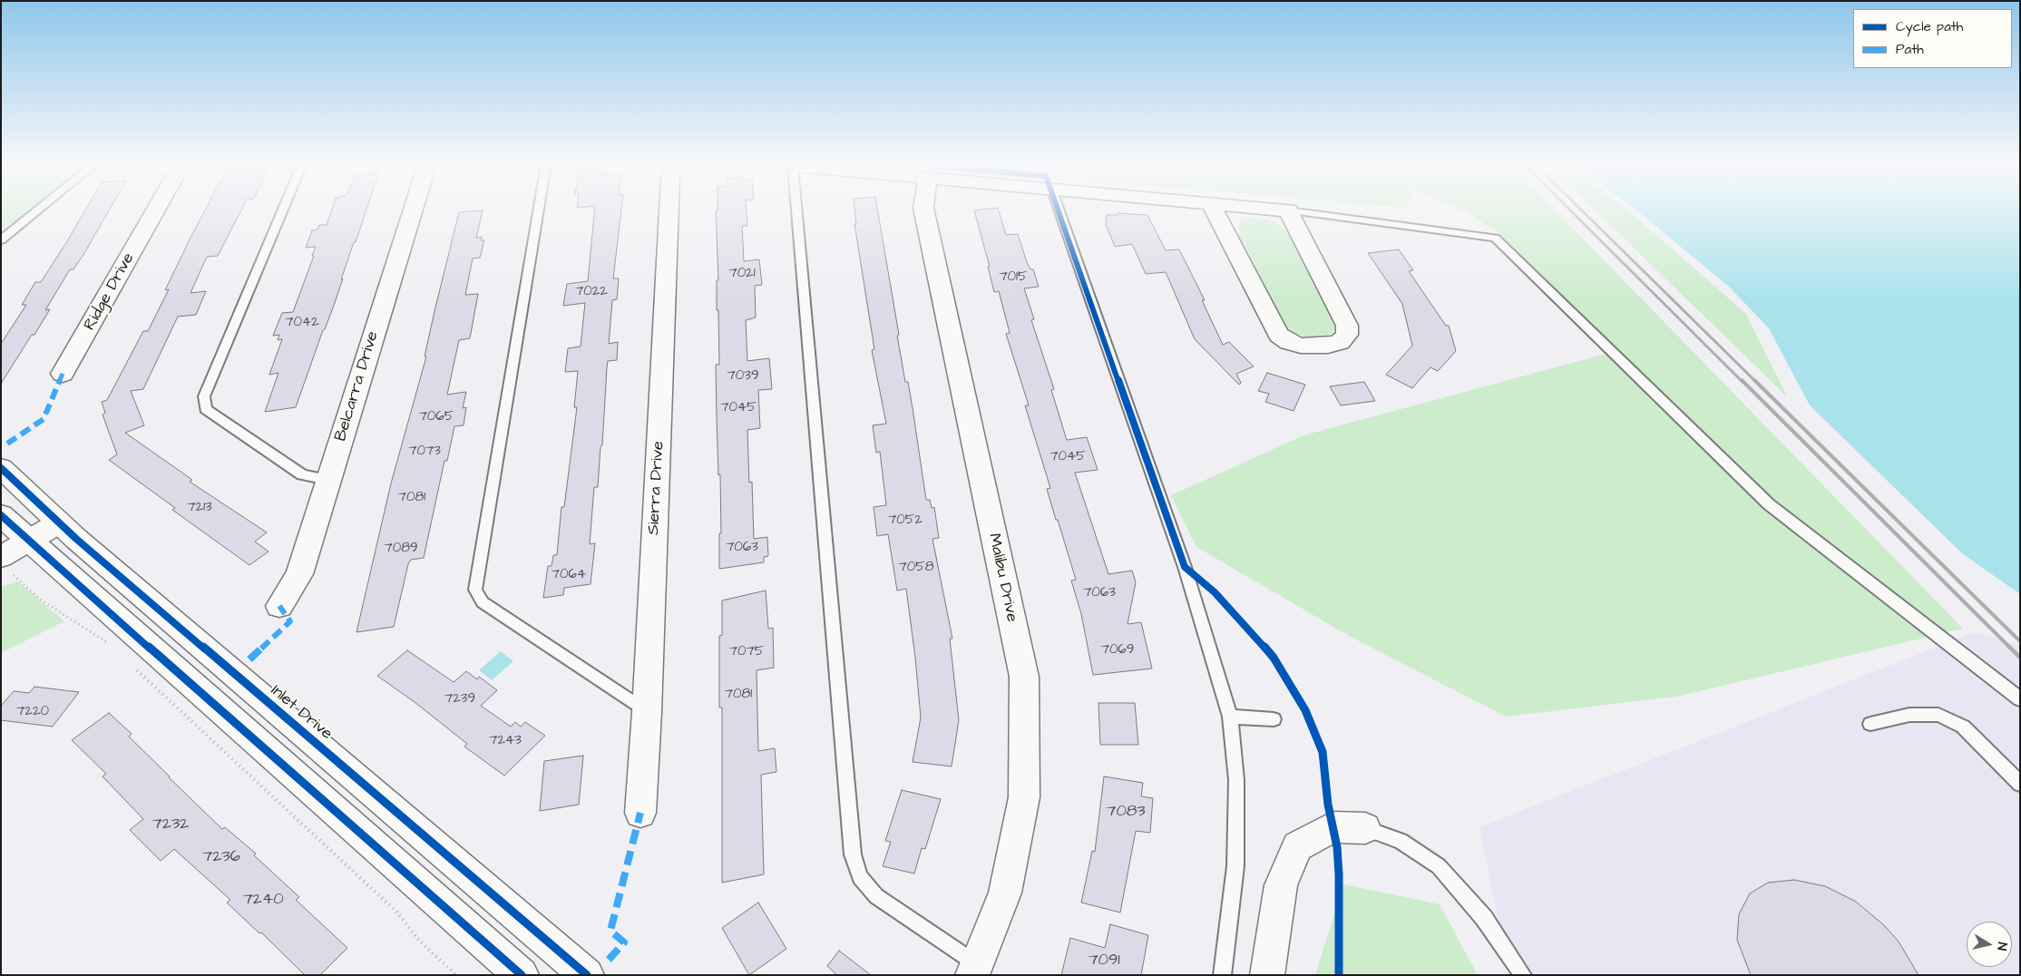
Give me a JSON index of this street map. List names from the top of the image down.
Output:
{
  "streets": {
    "street": [
      "Ridge Drive",
      "Belcarra Drive",
      "Sierra Drive",
      "Malibu Drive",
      "Inlet Drive"
    ]
  },
  "house_numbers": [
    "7021",
    "7015",
    "7022",
    "7042",
    "7039",
    "7045",
    "7065",
    "7073",
    "7045",
    "7081",
    "7213",
    "7052",
    "7063",
    "7089",
    "7058",
    "7064",
    "7063",
    "7069",
    "7075",
    "7081",
    "7239",
    "7220",
    "7243",
    "7083",
    "7232",
    "7236",
    "7240",
    "7091"
  ],
  "legend": ["Cycle path", "Path"],
  "north": "right"
}
